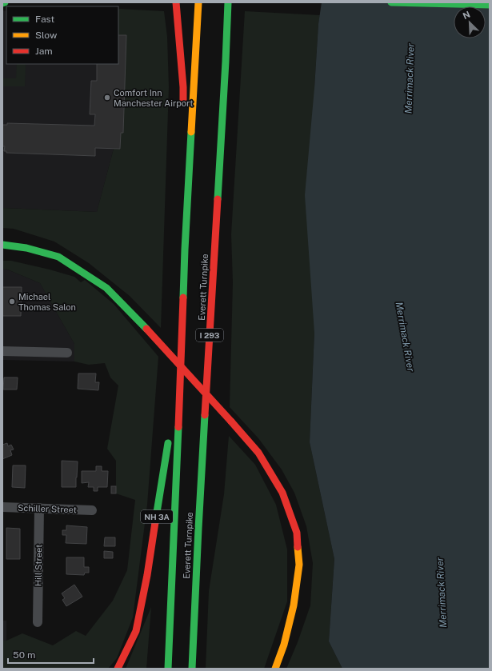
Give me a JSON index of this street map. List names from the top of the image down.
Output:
{
  "streets": {
    "main road": ["Everett Turnpike", "I 293", "NH 3A"],
    "street": ["Schiller Street", "Hill Street"]
  },
  "crossings": [
    ["Schiller Street", "Hill Street"]
  ],
  "water": ["Merrimack River"],
  "places": ["Comfort Inn Manchester Airport", "Michael Thomas Salon"],
  "legend": ["Fast", "Slow", "Jam"],
  "scale_bar": "50 m",
  "north": "top left"
}
